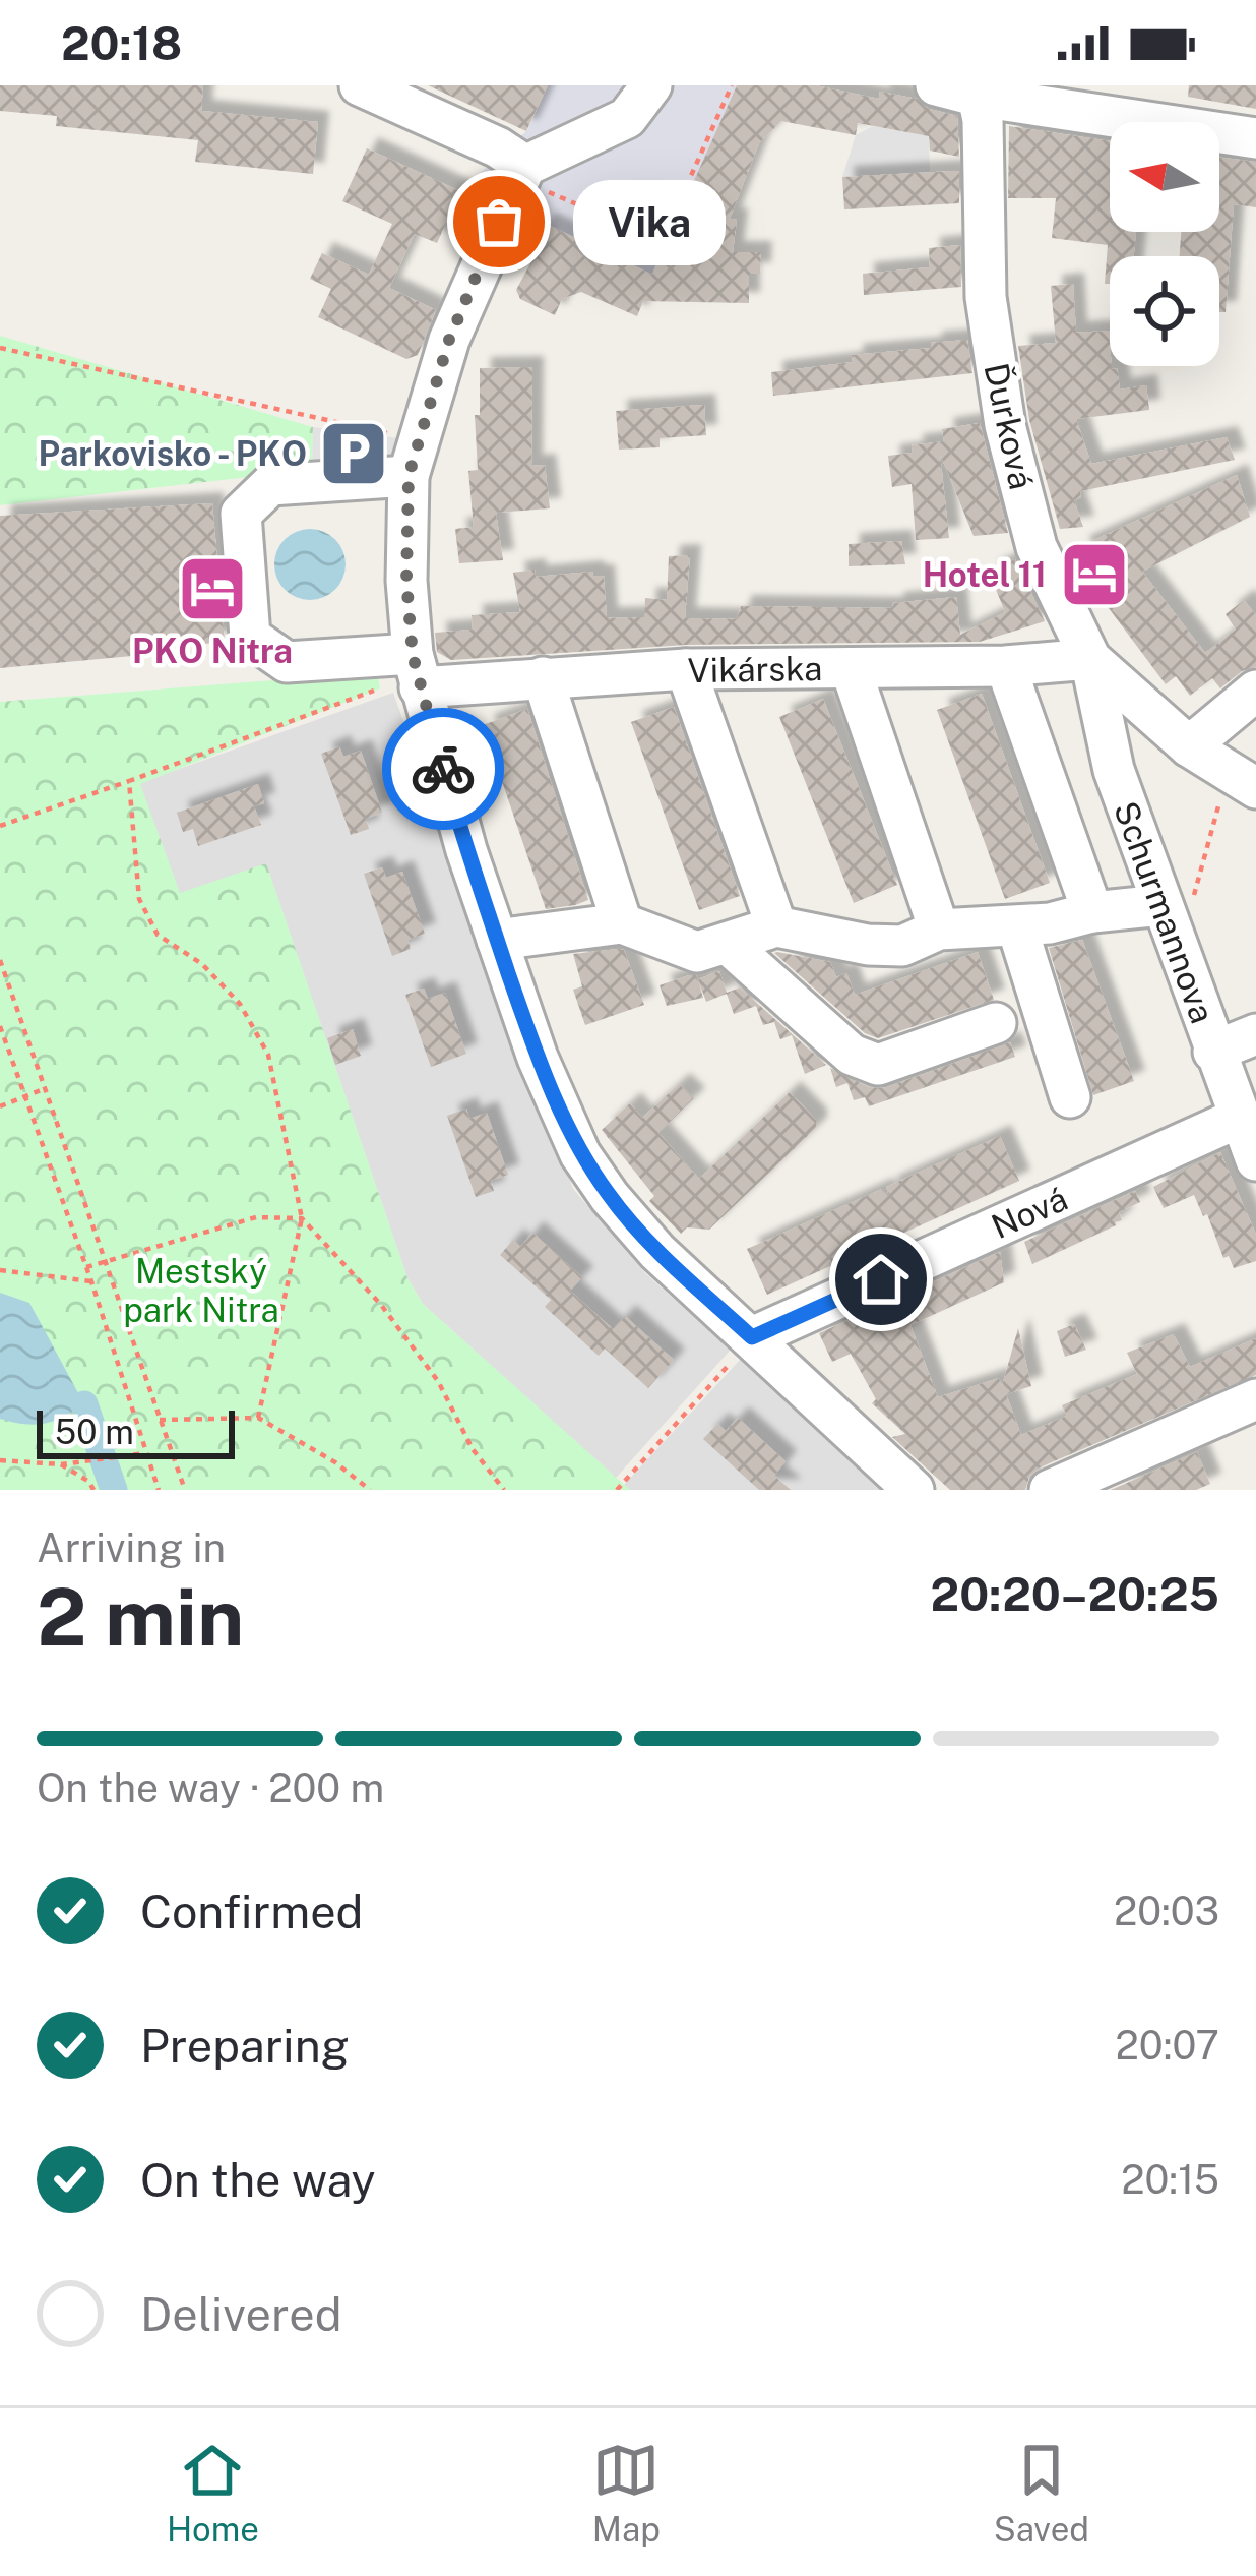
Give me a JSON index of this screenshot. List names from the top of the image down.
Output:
{
  "streets": {
    "street": [
      "Ďurková",
      "Vikárska",
      "Schurmannova",
      "Nová"
    ]
  },
  "crossings": [
    ["Ďurková", "Vikárska"],
    ["Ďurková", "Schurmannova"],
    ["Vikárska", "Schurmannova"],
    ["Schurmannova", "Nová"]
  ],
  "parks": ["Mestský park Nitra"],
  "places": {
    "other": ["Vika"],
    "parking": ["Parkovisko - PKO"],
    "hotel": ["Hotel 11", "PKO Nitra"]
  },
  "scale_bar": "50 m",
  "north": "left",
  "page": {
    "status": "20:18",
    "bubble": "Vika",
    "scale": "50 m",
    "heading": ["2 min", "Arriving in", "20:20–20:25"],
    "bar": "On the way · 200 m",
    "list": [
      ["Confirmed", "20:03"],
      ["Preparing", "20:07"],
      ["On the way", "20:15"],
      "Delivered"
    ],
    "tabs": ["Home", "Map", "Saved"]
  }
}
